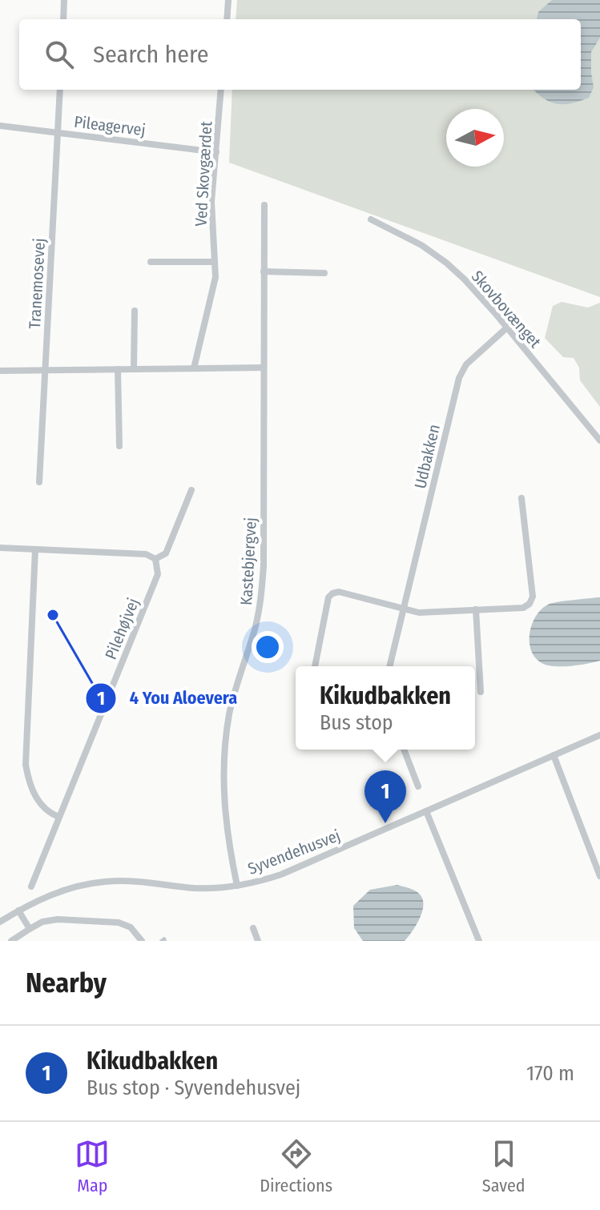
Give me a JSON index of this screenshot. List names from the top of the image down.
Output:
{
  "streets": {
    "street": [
      "Pileagervej",
      "Ved Skovgærdet",
      "Tranemosevej",
      "Skovbovænget",
      "Udbakken",
      "Kastebjergvej",
      "Pilehøjvej",
      "Syvendehusvej"
    ]
  },
  "crossings": [
    ["Pileagervej", "Ved Skovgærdet"],
    ["Pileagervej", "Tranemosevej"],
    ["Skovbovænget", "Udbakken"],
    ["Kastebjergvej", "Syvendehusvej"]
  ],
  "places": ["4 You Aloevera"],
  "north": "right",
  "page": {
    "search": "Search here",
    "popup": ["Kikudbakken", "Bus stop"],
    "pins": "1",
    "heading": "Nearby",
    "list": [
      {
        "mark": "1",
        "name": "Kikudbakken",
        "note": "Bus stop · Syvendehusvej",
        "value": "170 m"
      }
    ],
    "nav": ["Map", "Directions", "Saved"]
  }
}
